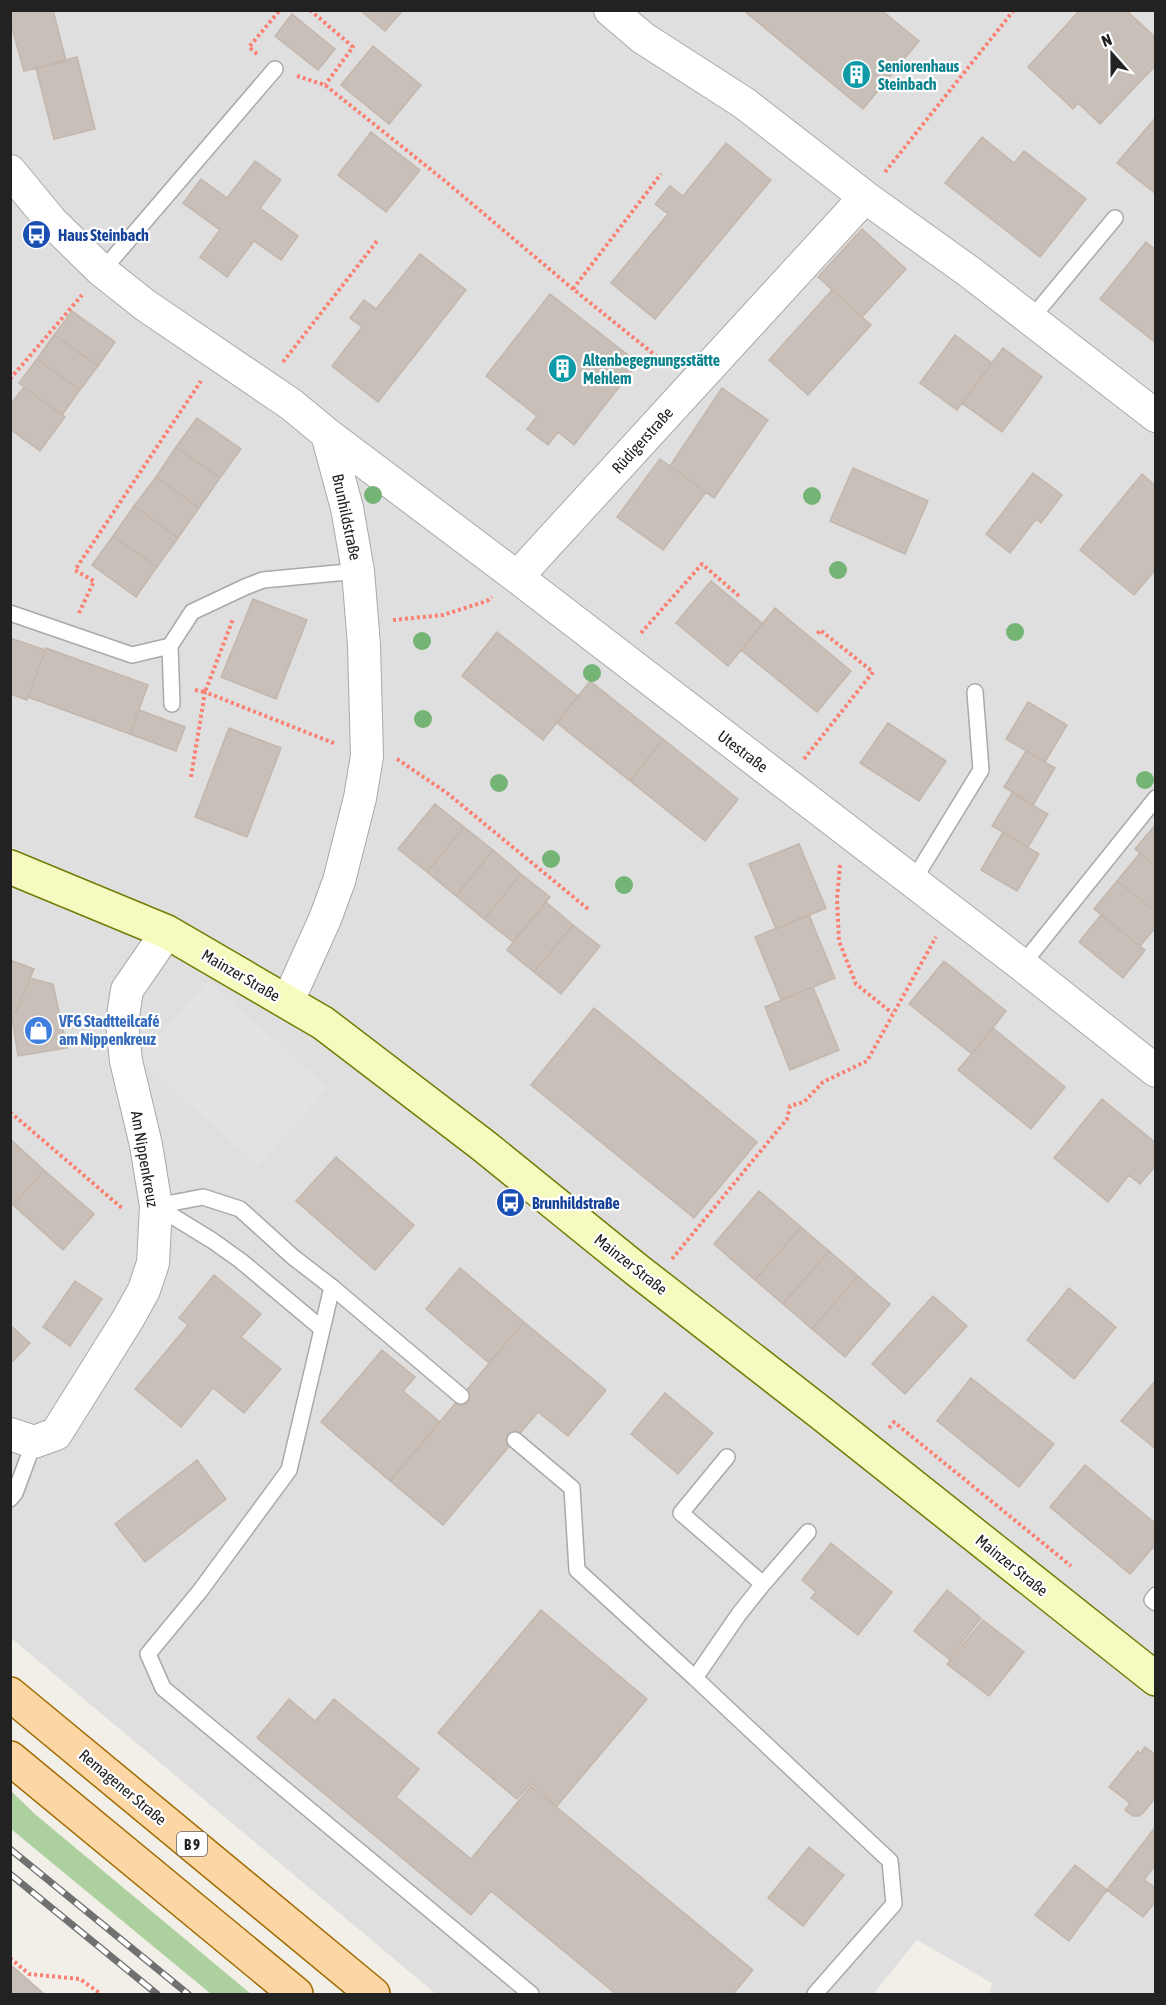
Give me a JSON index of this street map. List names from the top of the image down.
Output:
{
  "streets": {
    "main road": ["Remagener Straße", "B 9"],
    "street": [
      "Rüdigerstraße",
      "Brunhildstraße",
      "Utestraße",
      "Mainzer Straße",
      "Am Nippenkreuz"
    ]
  },
  "crossings": [
    ["Rüdigerstraße", "Utestraße"],
    ["Brunhildstraße", "Utestraße"],
    ["Brunhildstraße", "Mainzer Straße"],
    ["Mainzer Straße", "Am Nippenkreuz"]
  ],
  "places": {
    "building": ["Seniorenhaus Steinbach", "Altenbegegnungsstätte Mehlem"],
    "bus stop": ["Haus Steinbach", "Brunhildstraße"],
    "shop": ["VFG Stadtteilcafé am Nippenkreuz"]
  },
  "north": "top"
}
